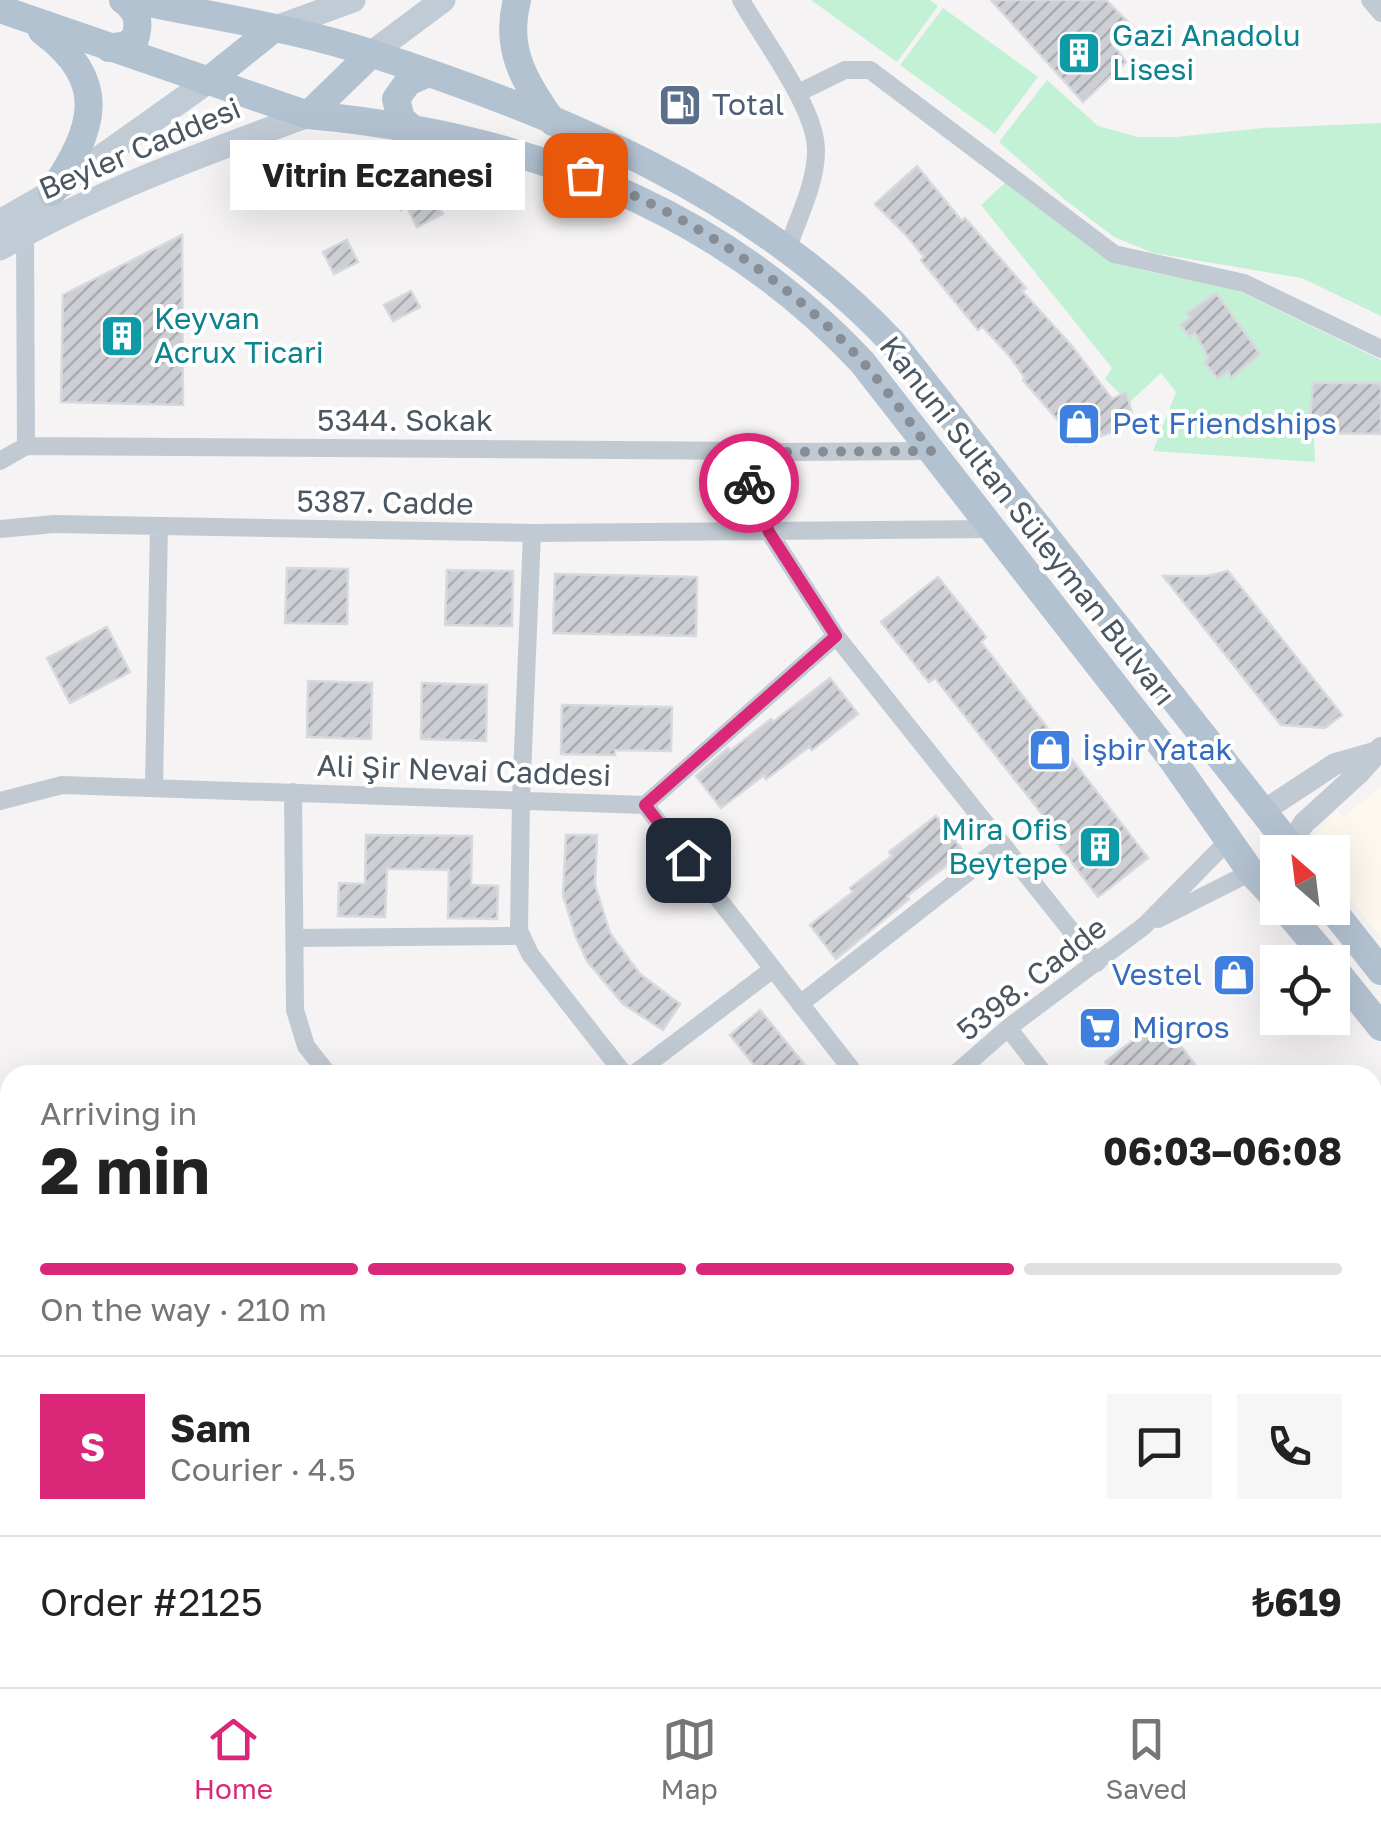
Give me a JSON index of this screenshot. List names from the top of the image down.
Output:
{
  "streets": {
    "main road": ["Beyler Caddesi", "Kanuni Sultan Süleyman Bulvarı"],
    "street": [
      "5344. Sokak",
      "5387. Cadde",
      "Ali Şir Nevai Caddesi",
      "5398. Cadde"
    ]
  },
  "crossings": [
    ["Beyler Caddesi", "Kanuni Sultan Süleyman Bulvarı"],
    ["5344. Sokak", "Kanuni Sultan Süleyman Bulvarı"],
    ["5387. Cadde", "Kanuni Sultan Süleyman Bulvarı"],
    ["Kanuni Sultan Süleyman Bulvarı", "5398. Cadde"]
  ],
  "places": {
    "building": ["Gazi Anadolu Lisesi", "Keyvan Acrux Ticari", "Mira Ofis Beytepe"],
    "fuel station": ["Total"],
    "other": ["Vitrin Eczanesi"],
    "shop": ["Pet Friendships", "İşbir Yatak", "Vestel"],
    "supermarket": ["Migros"]
  },
  "north": "top left",
  "page": {
    "bubble": "Vitrin Eczanesi",
    "heading": ["2 min", "Arriving in", "06:03–06:08"],
    "panel": [
      "Sam",
      "Courier · 4.5",
      "Order #2125",
      "₺619"
    ],
    "bar": "On the way · 210 m",
    "round": "S",
    "tabs": ["Home", "Map", "Saved"]
  }
}
